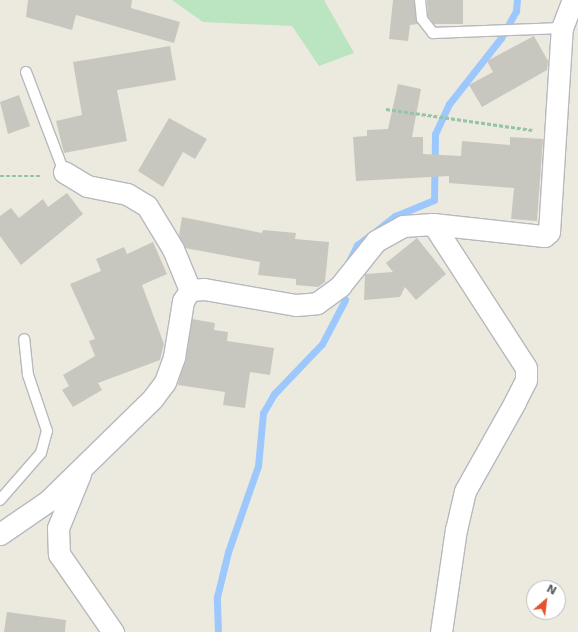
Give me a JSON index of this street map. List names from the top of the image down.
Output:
{
  "north": "top right"
}
